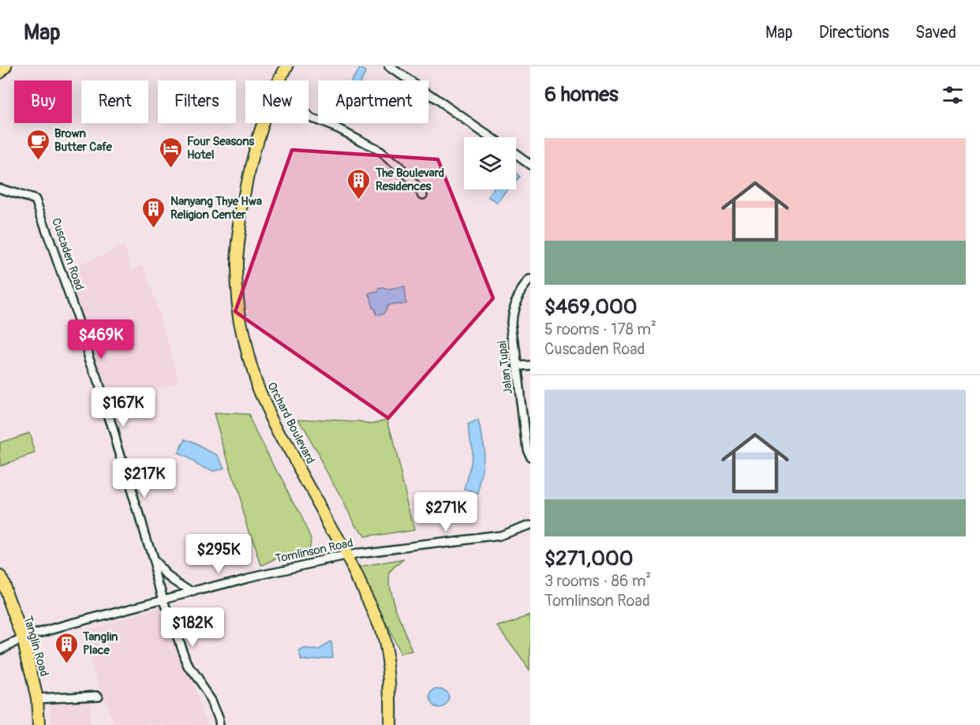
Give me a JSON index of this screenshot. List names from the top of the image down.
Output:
{
  "streets": {
    "main road": ["Orchard Boulevard", "Tanglin Road"],
    "street": ["Cuscaden Road", "Jalan Tupai", "Tomlinson Road"]
  },
  "crossings": [
    ["Cuscaden Road", "Tomlinson Road"],
    ["Orchard Boulevard", "Tomlinson Road"],
    ["Tomlinson Road", "Tanglin Road"]
  ],
  "places": {
    "cafe": ["Brown Butter Cafe"],
    "hotel": ["Four Seasons Hotel"],
    "building": ["The Boulevard Residences", "Nanyang Thye Hwa Religion Center", "Tanglin Place"]
  },
  "page": {
    "header": "Map",
    "nav": ["Map", "Directions", "Saved"],
    "heading": "6 homes",
    "chip": [
      "Buy",
      "Rent",
      "Filters",
      "New",
      "Apartment"
    ],
    "list": [
      {
        "name": "$469,000",
        "note": "5 rooms · 178 m² · Cuscaden Road"
      },
      {
        "name": "$271,000",
        "note": "3 rooms · 86 m² · Tomlinson Road"
      }
    ],
    "price": [
      "$469K",
      "$167K",
      "$217K",
      "$271K",
      "$295K",
      "$182K"
    ]
  }
}
